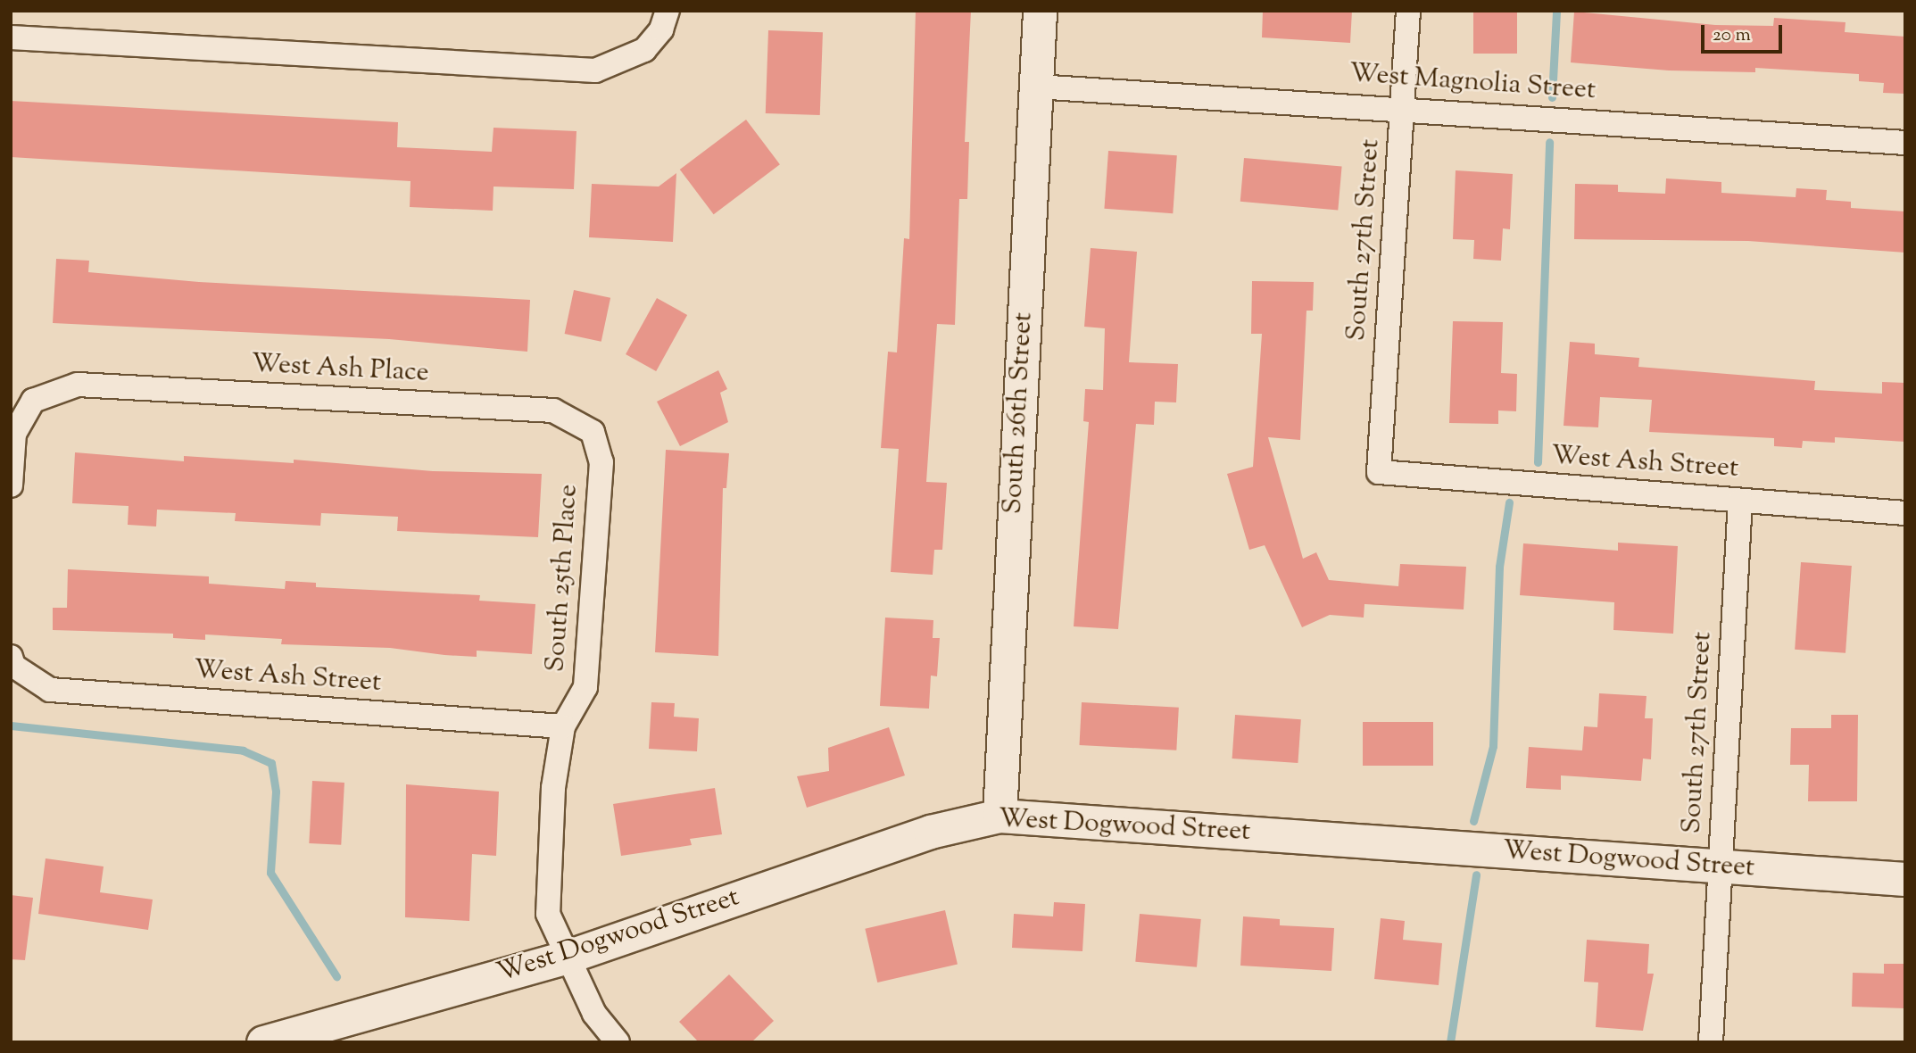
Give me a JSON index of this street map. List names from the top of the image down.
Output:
{
  "streets": {
    "street": [
      "West Magnolia Street",
      "South 27th Street",
      "West Ash Place",
      "South 26th Street",
      "West Ash Street",
      "South 25th Place",
      "West Dogwood Street"
    ]
  },
  "crossings": [
    ["West Magnolia Street", "South 27th Street"],
    ["West Magnolia Street", "South 26th Street"],
    ["South 27th Street", "West Ash Street"],
    ["South 27th Street", "West Dogwood Street"],
    ["West Ash Place", "South 25th Place"],
    ["South 26th Street", "West Dogwood Street"],
    ["West Ash Street", "South 25th Place"],
    ["South 25th Place", "West Dogwood Street"]
  ],
  "scale_bar": "20 m"
}
